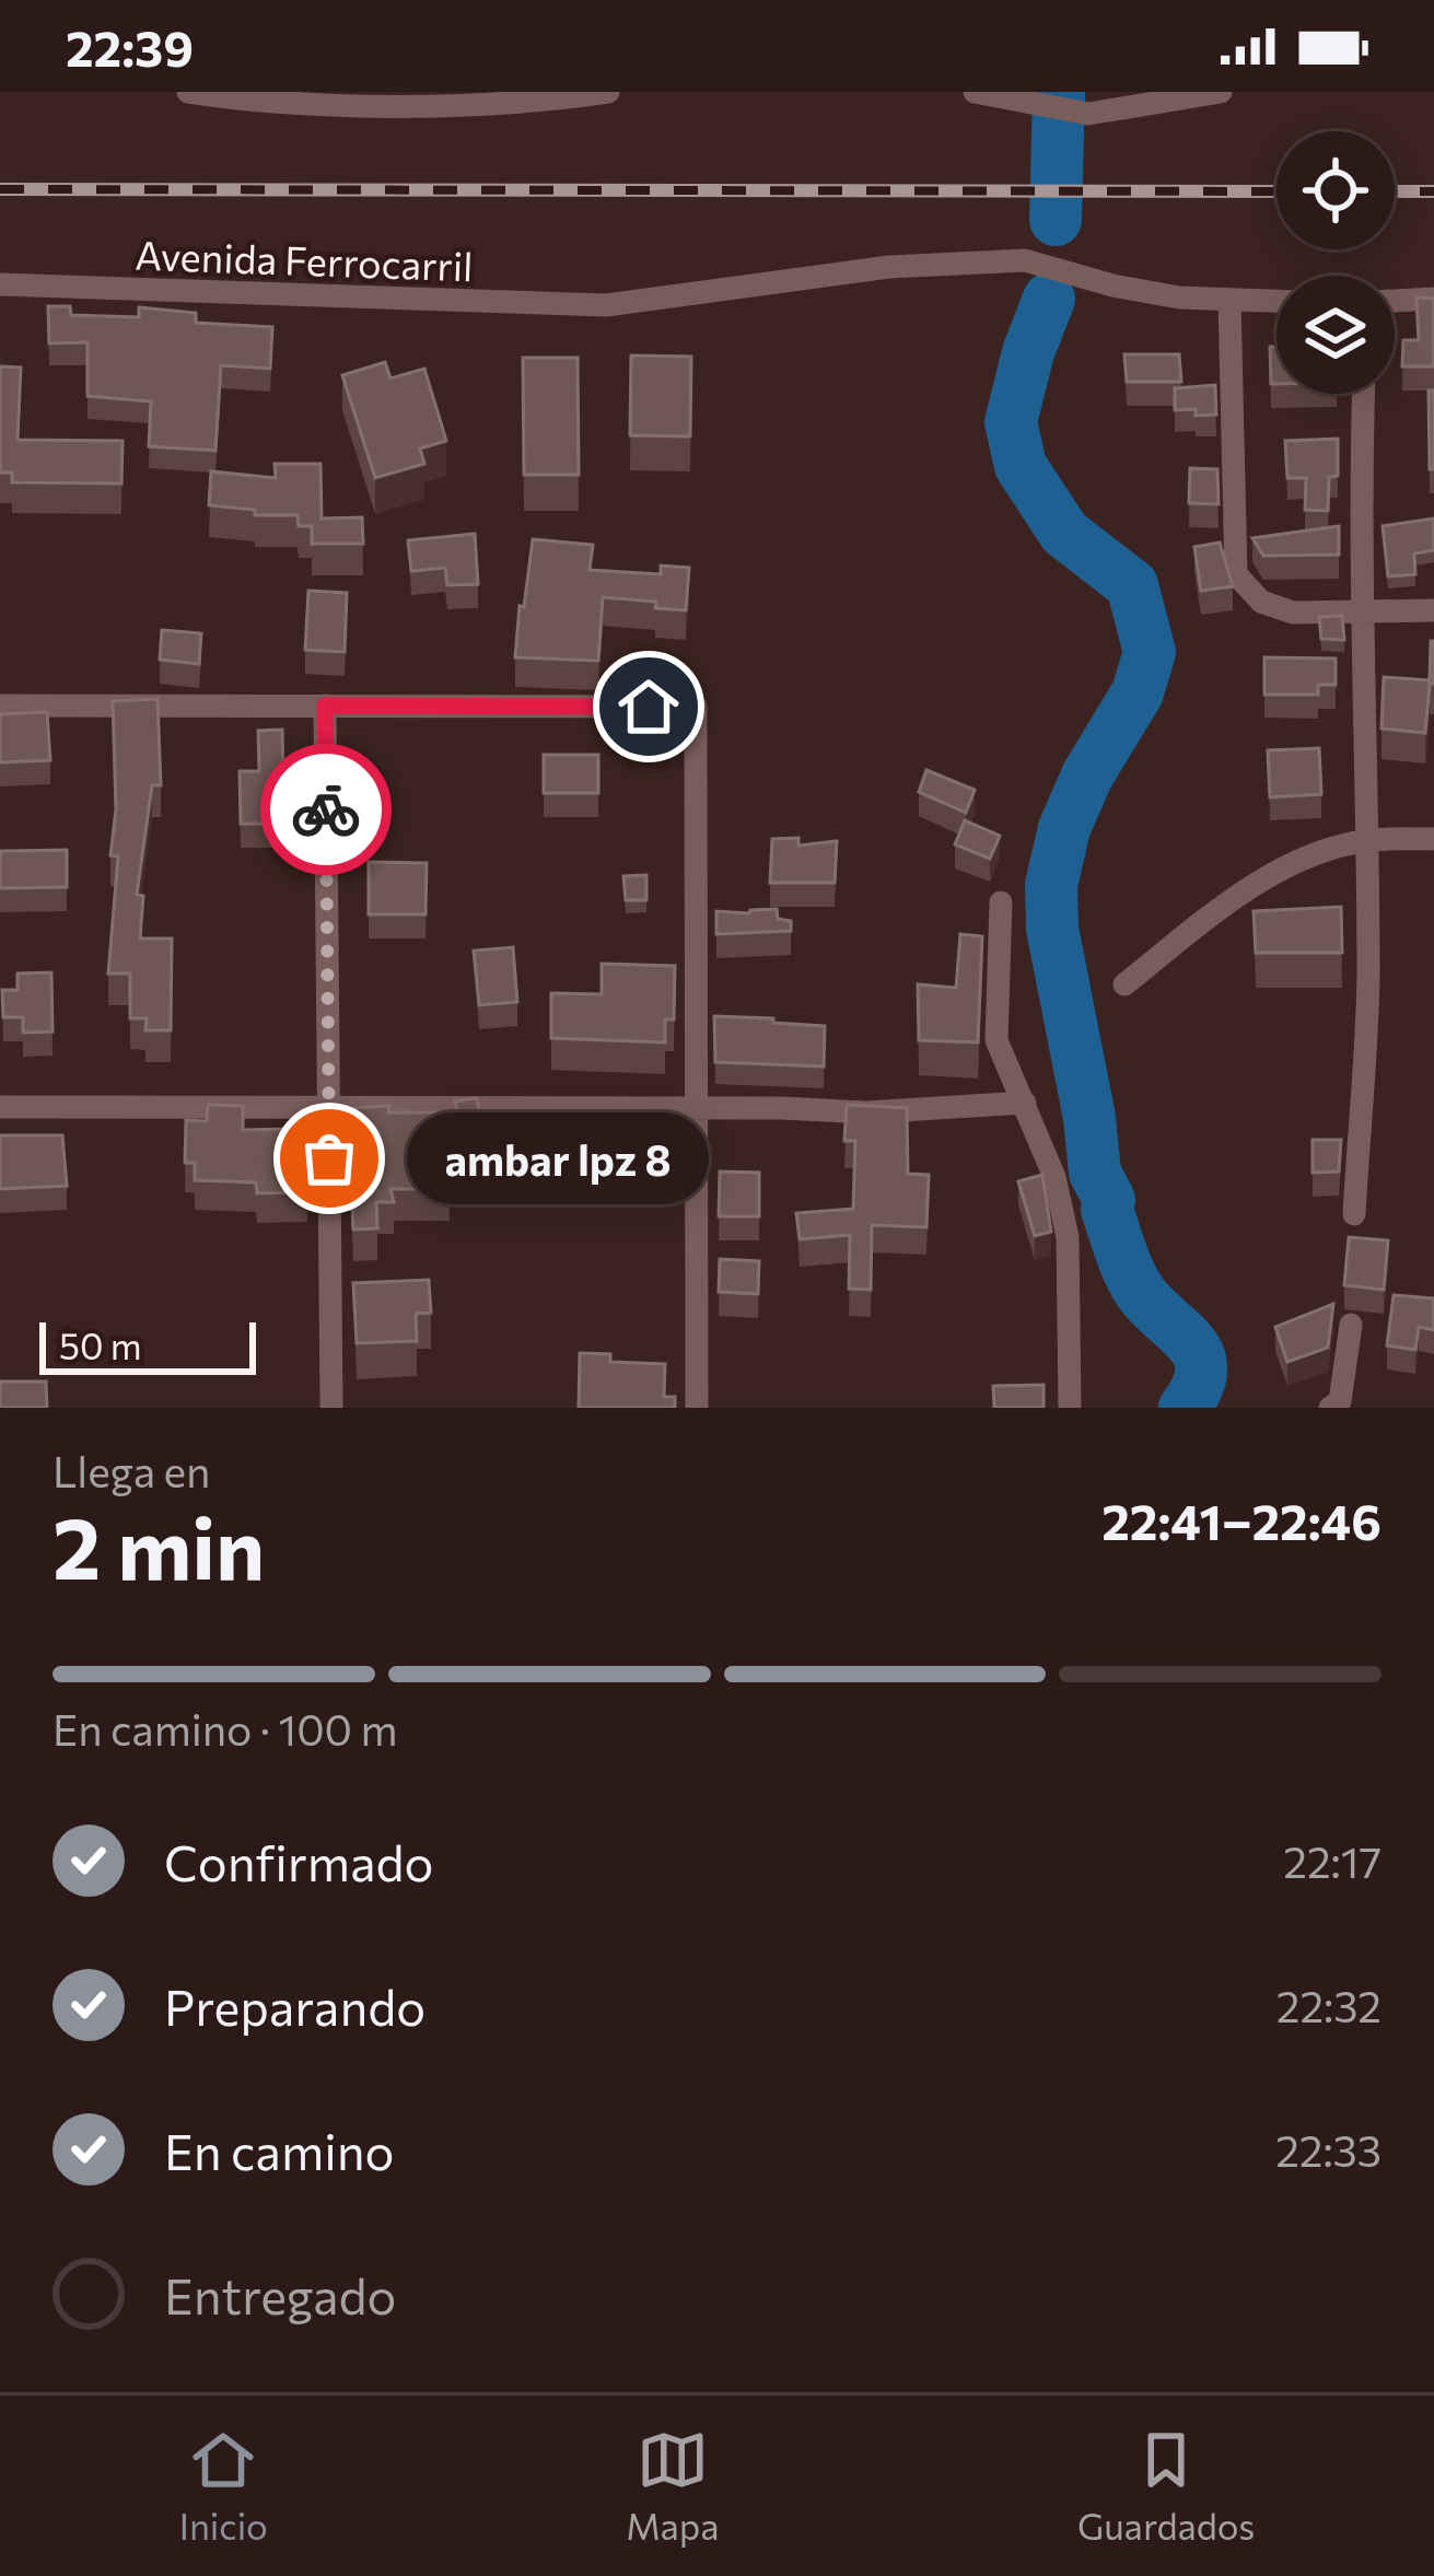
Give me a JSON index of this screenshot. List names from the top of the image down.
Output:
{
  "streets": {
    "street": ["Avenida Ferrocarril"]
  },
  "places": ["ambar lpz 8"],
  "scale_bar": "50 m",
  "page": {
    "status": "22:39",
    "bubble": "ambar lpz 8",
    "scale": "50 m",
    "heading": ["2 min", "Llega en", "22:41–22:46"],
    "bar": "En camino · 100 m",
    "list": [
      ["Confirmado", "22:17"],
      ["Preparando", "22:32"],
      ["En camino", "22:33"],
      "Entregado"
    ],
    "tabs": ["Inicio", "Mapa", "Guardados"]
  }
}
